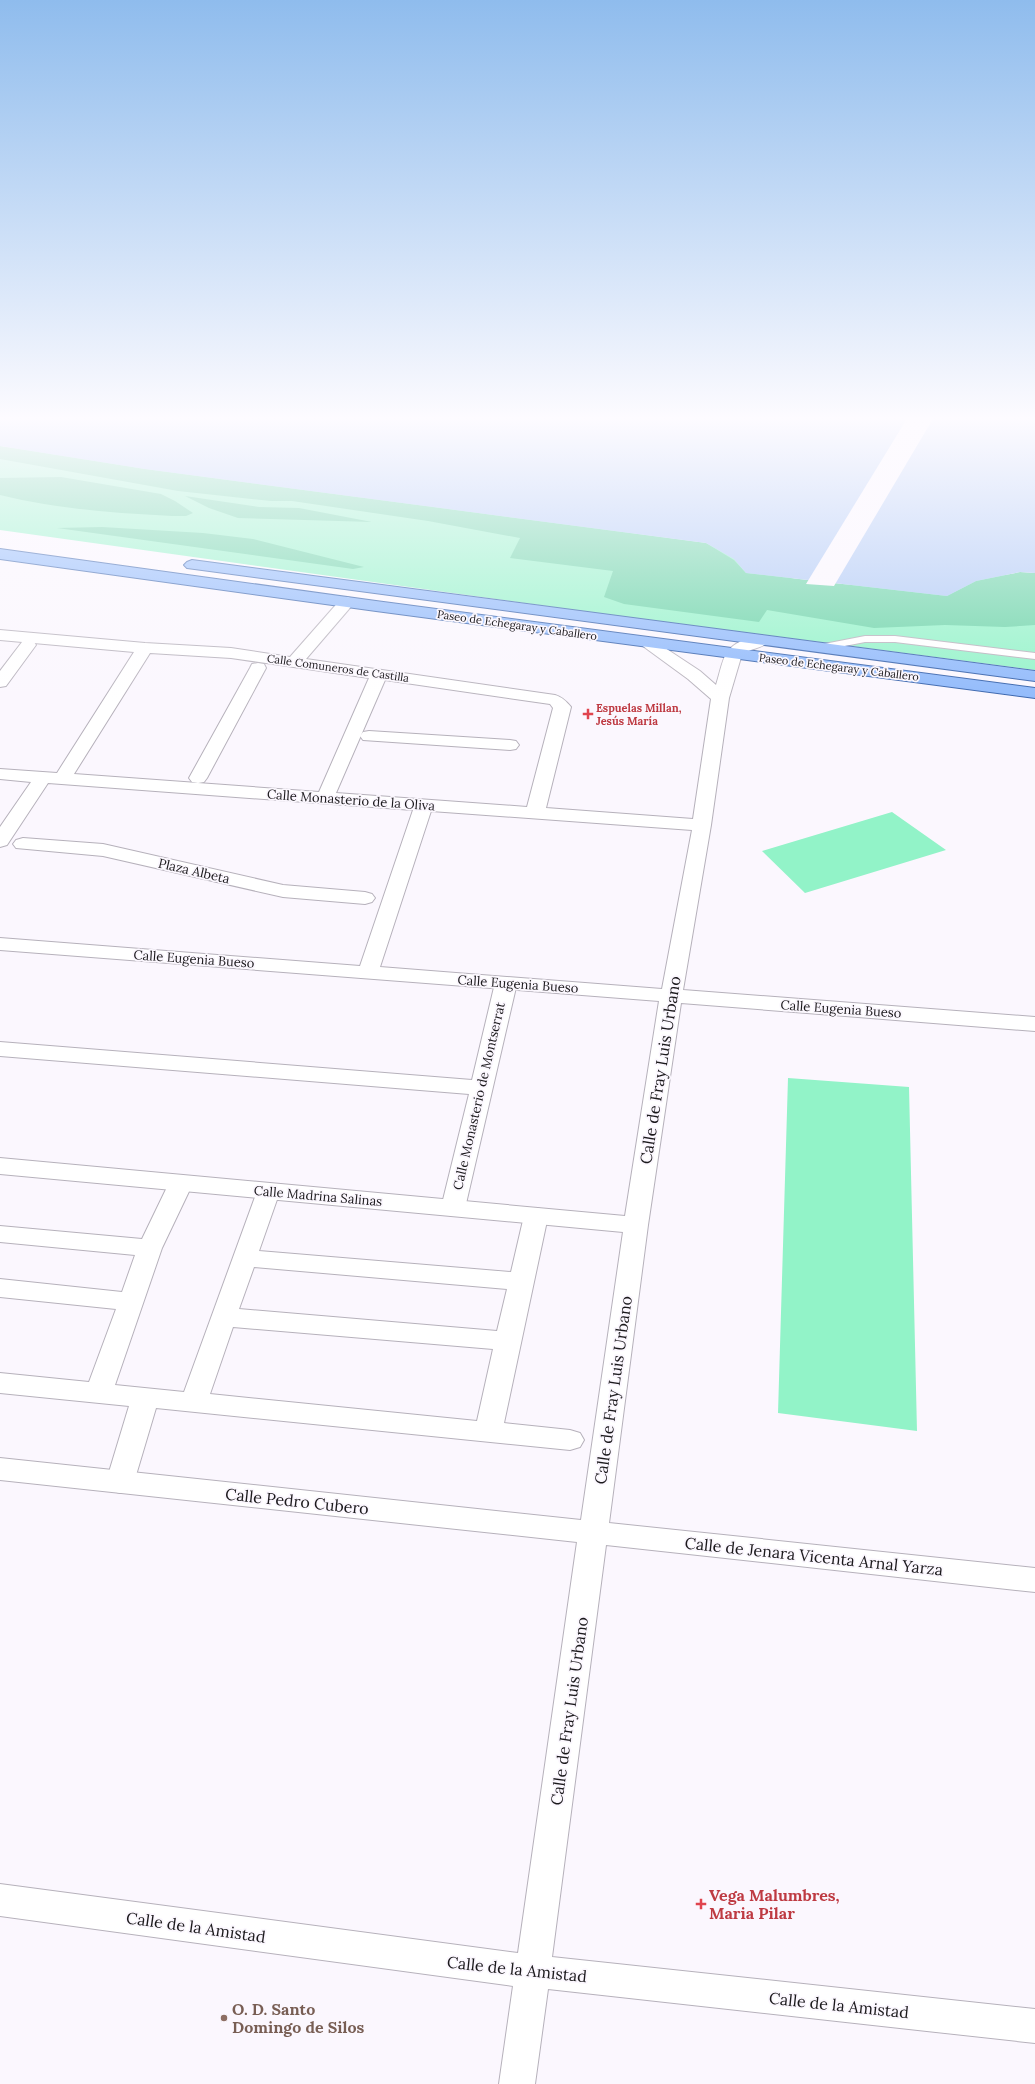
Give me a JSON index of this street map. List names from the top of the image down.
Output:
{
  "streets": {
    "main road": ["Paseo de Echegaray y Caballero"],
    "street": [
      "Calle Comuneros de Castilla",
      "Calle Monasterio de la Oliva",
      "Plaza Albeta",
      "Calle Eugenia Bueso",
      "Calle de Fray Luis Urbano",
      "Calle Monasterio de Montserrat",
      "Calle Madrina Salinas",
      "Calle Pedro Cubero",
      "Calle de Jenara Vicenta Arnal Yarza",
      "Calle de la Amistad"
    ]
  },
  "crossings": [
    ["Paseo de Echegaray y Caballero", "Calle de Fray Luis Urbano"],
    ["Calle Comuneros de Castilla", "Calle Monasterio de la Oliva"],
    ["Calle Monasterio de la Oliva", "Calle de Fray Luis Urbano"],
    ["Calle Eugenia Bueso", "Calle de Fray Luis Urbano"],
    ["Calle Eugenia Bueso", "Calle Monasterio de Montserrat"],
    ["Calle de Fray Luis Urbano", "Calle Madrina Salinas"],
    ["Calle de Fray Luis Urbano", "Calle Pedro Cubero"],
    ["Calle de Fray Luis Urbano", "Calle de Jenara Vicenta Arnal Yarza"],
    ["Calle de Fray Luis Urbano", "Calle de la Amistad"],
    ["Calle Monasterio de Montserrat", "Calle Madrina Salinas"],
    ["Calle Pedro Cubero", "Calle de Jenara Vicenta Arnal Yarza"]
  ],
  "places": {
    "health": ["Espuelas Millan, Jesús María", "Vega Malumbres, Maria Pilar"],
    "other": ["O. D. Santo Domingo de Silos"]
  }
}
